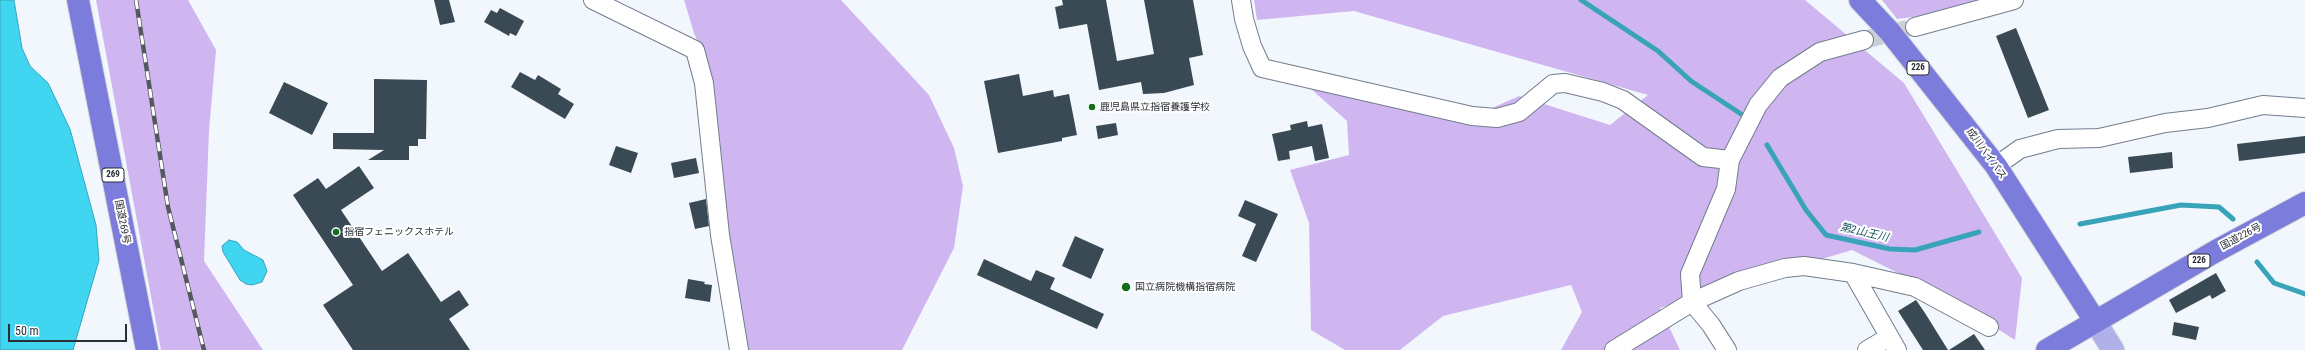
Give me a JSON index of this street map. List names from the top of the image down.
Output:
{
  "streets": {
    "highway": [
      "226",
      "成川バイパス",
      "269",
      "国道269号",
      "国道226号"
    ]
  },
  "crossings": [
    ["成川バイパス", "国道226号"]
  ],
  "water": ["第2山王川"],
  "places": ["鹿児島県立指宿養護学校", "指宿フェニックスホテル", "国立病院機構指宿病院"],
  "scale_bar": "50 m"
}
